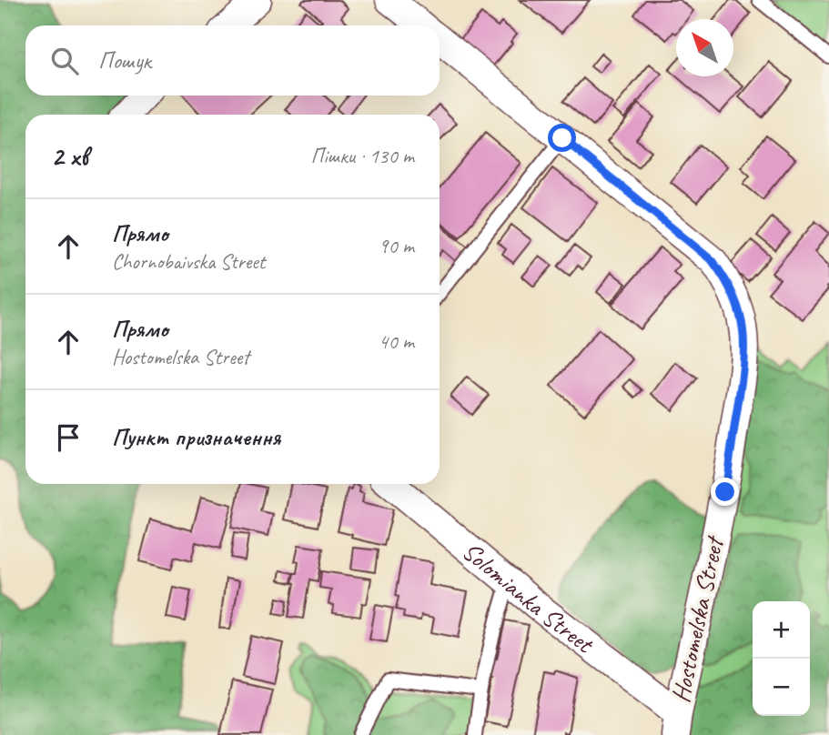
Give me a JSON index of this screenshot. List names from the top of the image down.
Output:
{
  "streets": {
    "street": ["Solomianka Street", "Hostomelska Street"]
  },
  "crossings": [
    ["Solomianka Street", "Hostomelska Street"]
  ],
  "north": "top left",
  "page": {
    "search": "Пошук",
    "heading": ["2 хв", "Пішки · 130 m"],
    "list": [
      ["Прямо", "Chornobaivska Street", "90 m"],
      ["Прямо", "Hostomelska Street", "40 m"],
      "Пункт призначення"
    ],
    "map_buttons": ["+", "−"]
  }
}
